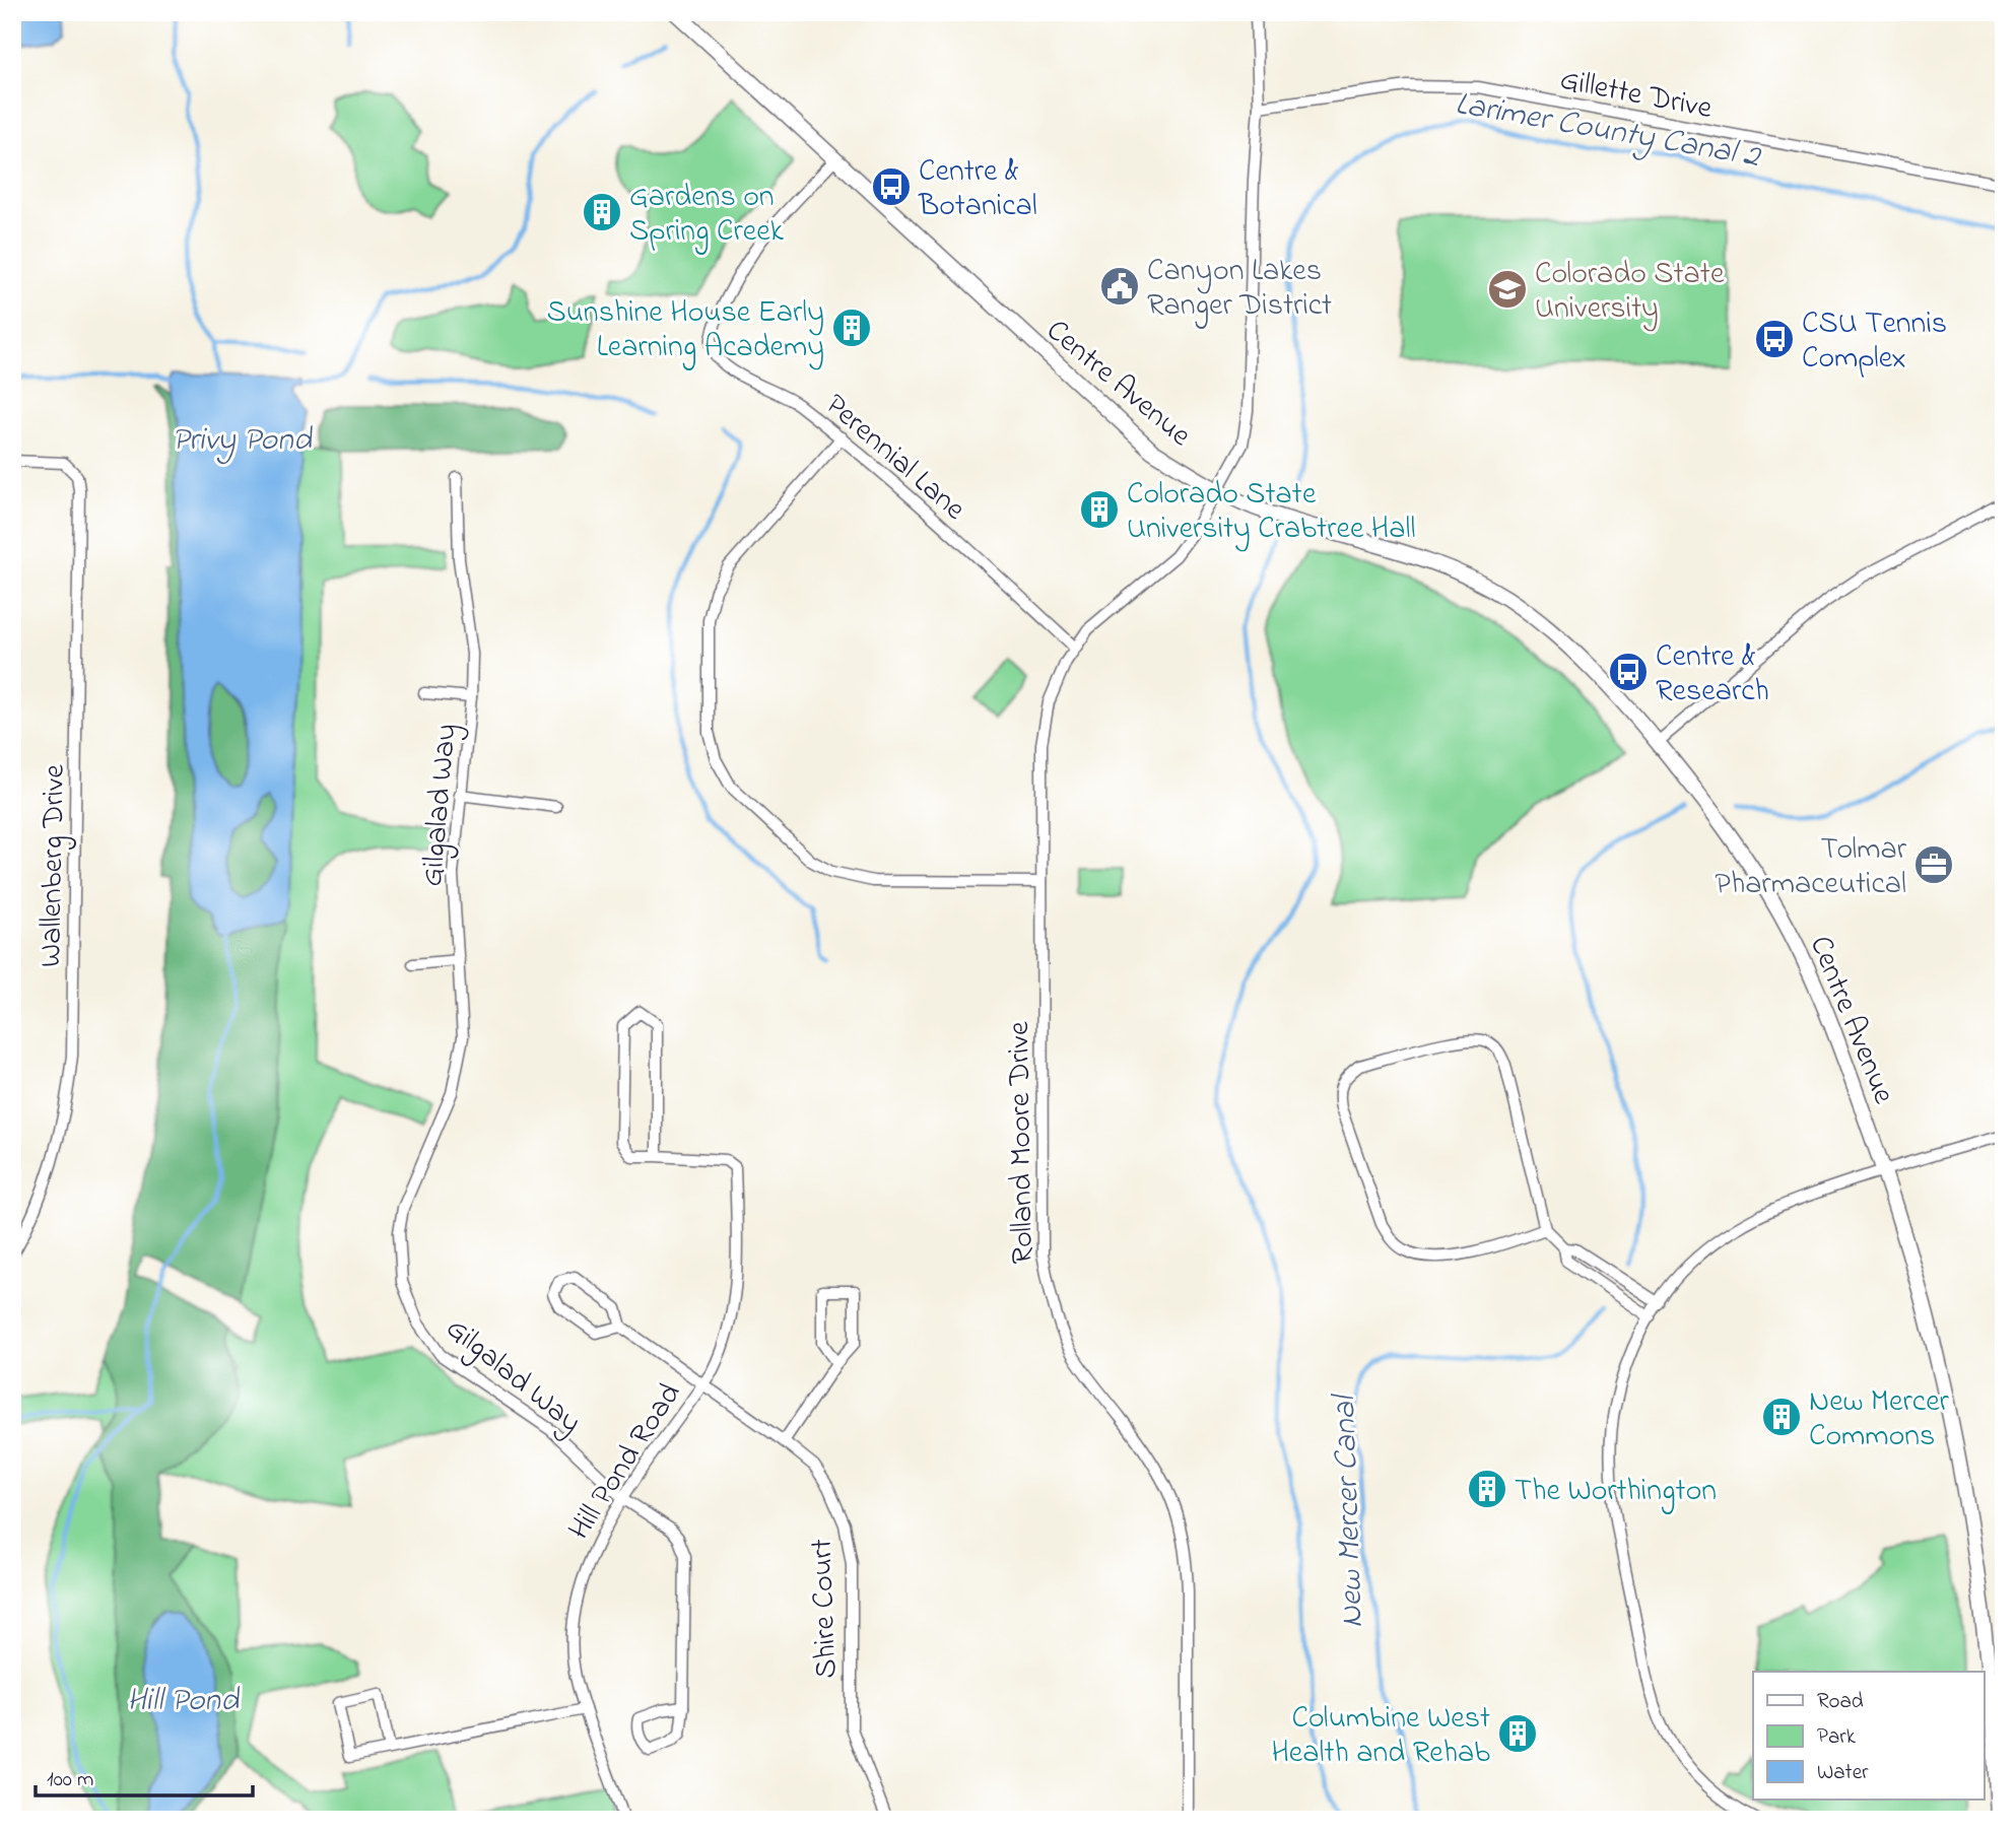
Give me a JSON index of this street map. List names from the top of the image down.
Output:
{
  "streets": {
    "street": [
      "Gillette Drive",
      "Centre Avenue",
      "Perennial Lane",
      "Gilgalad Way",
      "Wallenberg Drive",
      "Rolland Moore Drive",
      "Hill Pond Road",
      "Shire Court"
    ]
  },
  "crossings": [
    ["Gillette Drive", "Rolland Moore Drive"],
    ["Centre Avenue", "Perennial Lane"],
    ["Centre Avenue", "Rolland Moore Drive"],
    ["Perennial Lane", "Rolland Moore Drive"],
    ["Gilgalad Way", "Hill Pond Road"],
    ["Hill Pond Road", "Shire Court"]
  ],
  "water": [
    "Larimer County Canal 2",
    "Privy Pond",
    "New Mercer Canal",
    "Hill Pond"
  ],
  "places": {
    "bus stop": ["Centre & Botanical", "CSU Tennis Complex", "Centre & Research"],
    "building": [
      "Gardens on Spring Creek",
      "Sunshine House Early Learning Academy",
      "Colorado State University Crabtree Hall",
      "New Mercer Commons",
      "The Worthington",
      "Columbine West Health and Rehab"
    ],
    "public building": ["Canyon Lakes Ranger District"],
    "school or university": ["Colorado State University"],
    "office": ["Tolmar Pharmaceutical"]
  },
  "legend": ["Road", "Park", "Water"],
  "scale_bar": "100 m"
}
